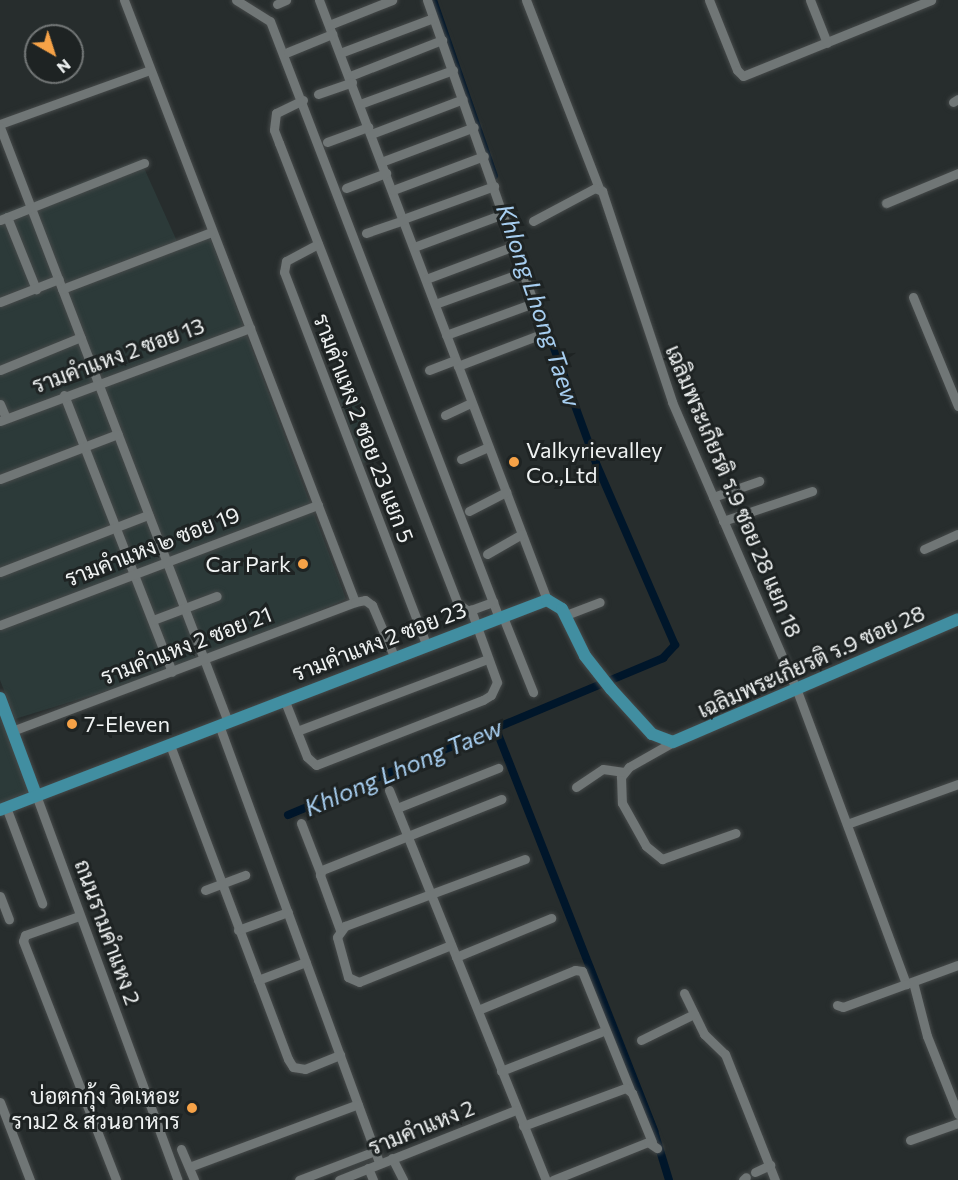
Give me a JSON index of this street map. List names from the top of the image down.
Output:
{
  "streets": {
    "main road": ["รามคำแหง 2 ซอย 23", "เฉลิมพระเกียรติ ร.9 ซอย 28", "ถนนรามคำแหง 2"],
    "street": [
      "รามคำแหง 2 ซอย 13",
      "รามคำแหง 2 ซอย 23 แยก 5",
      "เฉลิมพระเกียรติ ร.9 ซอย 28 แยก 18",
      "รามคำแหง ๒ ซอย 19",
      "รามคำแหง 2 ซอย 21",
      "รามคำแหง 2"
    ]
  },
  "crossings": [
    ["รามคำแหง 2 ซอย 23 แยก 5", "รามคำแหง 2 ซอย 23"],
    ["เฉลิมพระเกียรติ ร.9 ซอย 28 แยก 18", "เฉลิมพระเกียรติ ร.9 ซอย 28"],
    ["รามคำแหง 2 ซอย 23", "ถนนรามคำแหง 2"],
    ["รามคำแหง 2 ซอย 21", "ถนนรามคำแหง 2"]
  ],
  "water": ["Khlong Lhong Taew"],
  "places": [
    "Valkyrievalley Co.,Ltd",
    "Car Park",
    "7-Eleven",
    "บ่อตกกุ้ง วิดเหอะ ราม2 & สวนอาหาร"
  ],
  "north": "bottom right"
}
